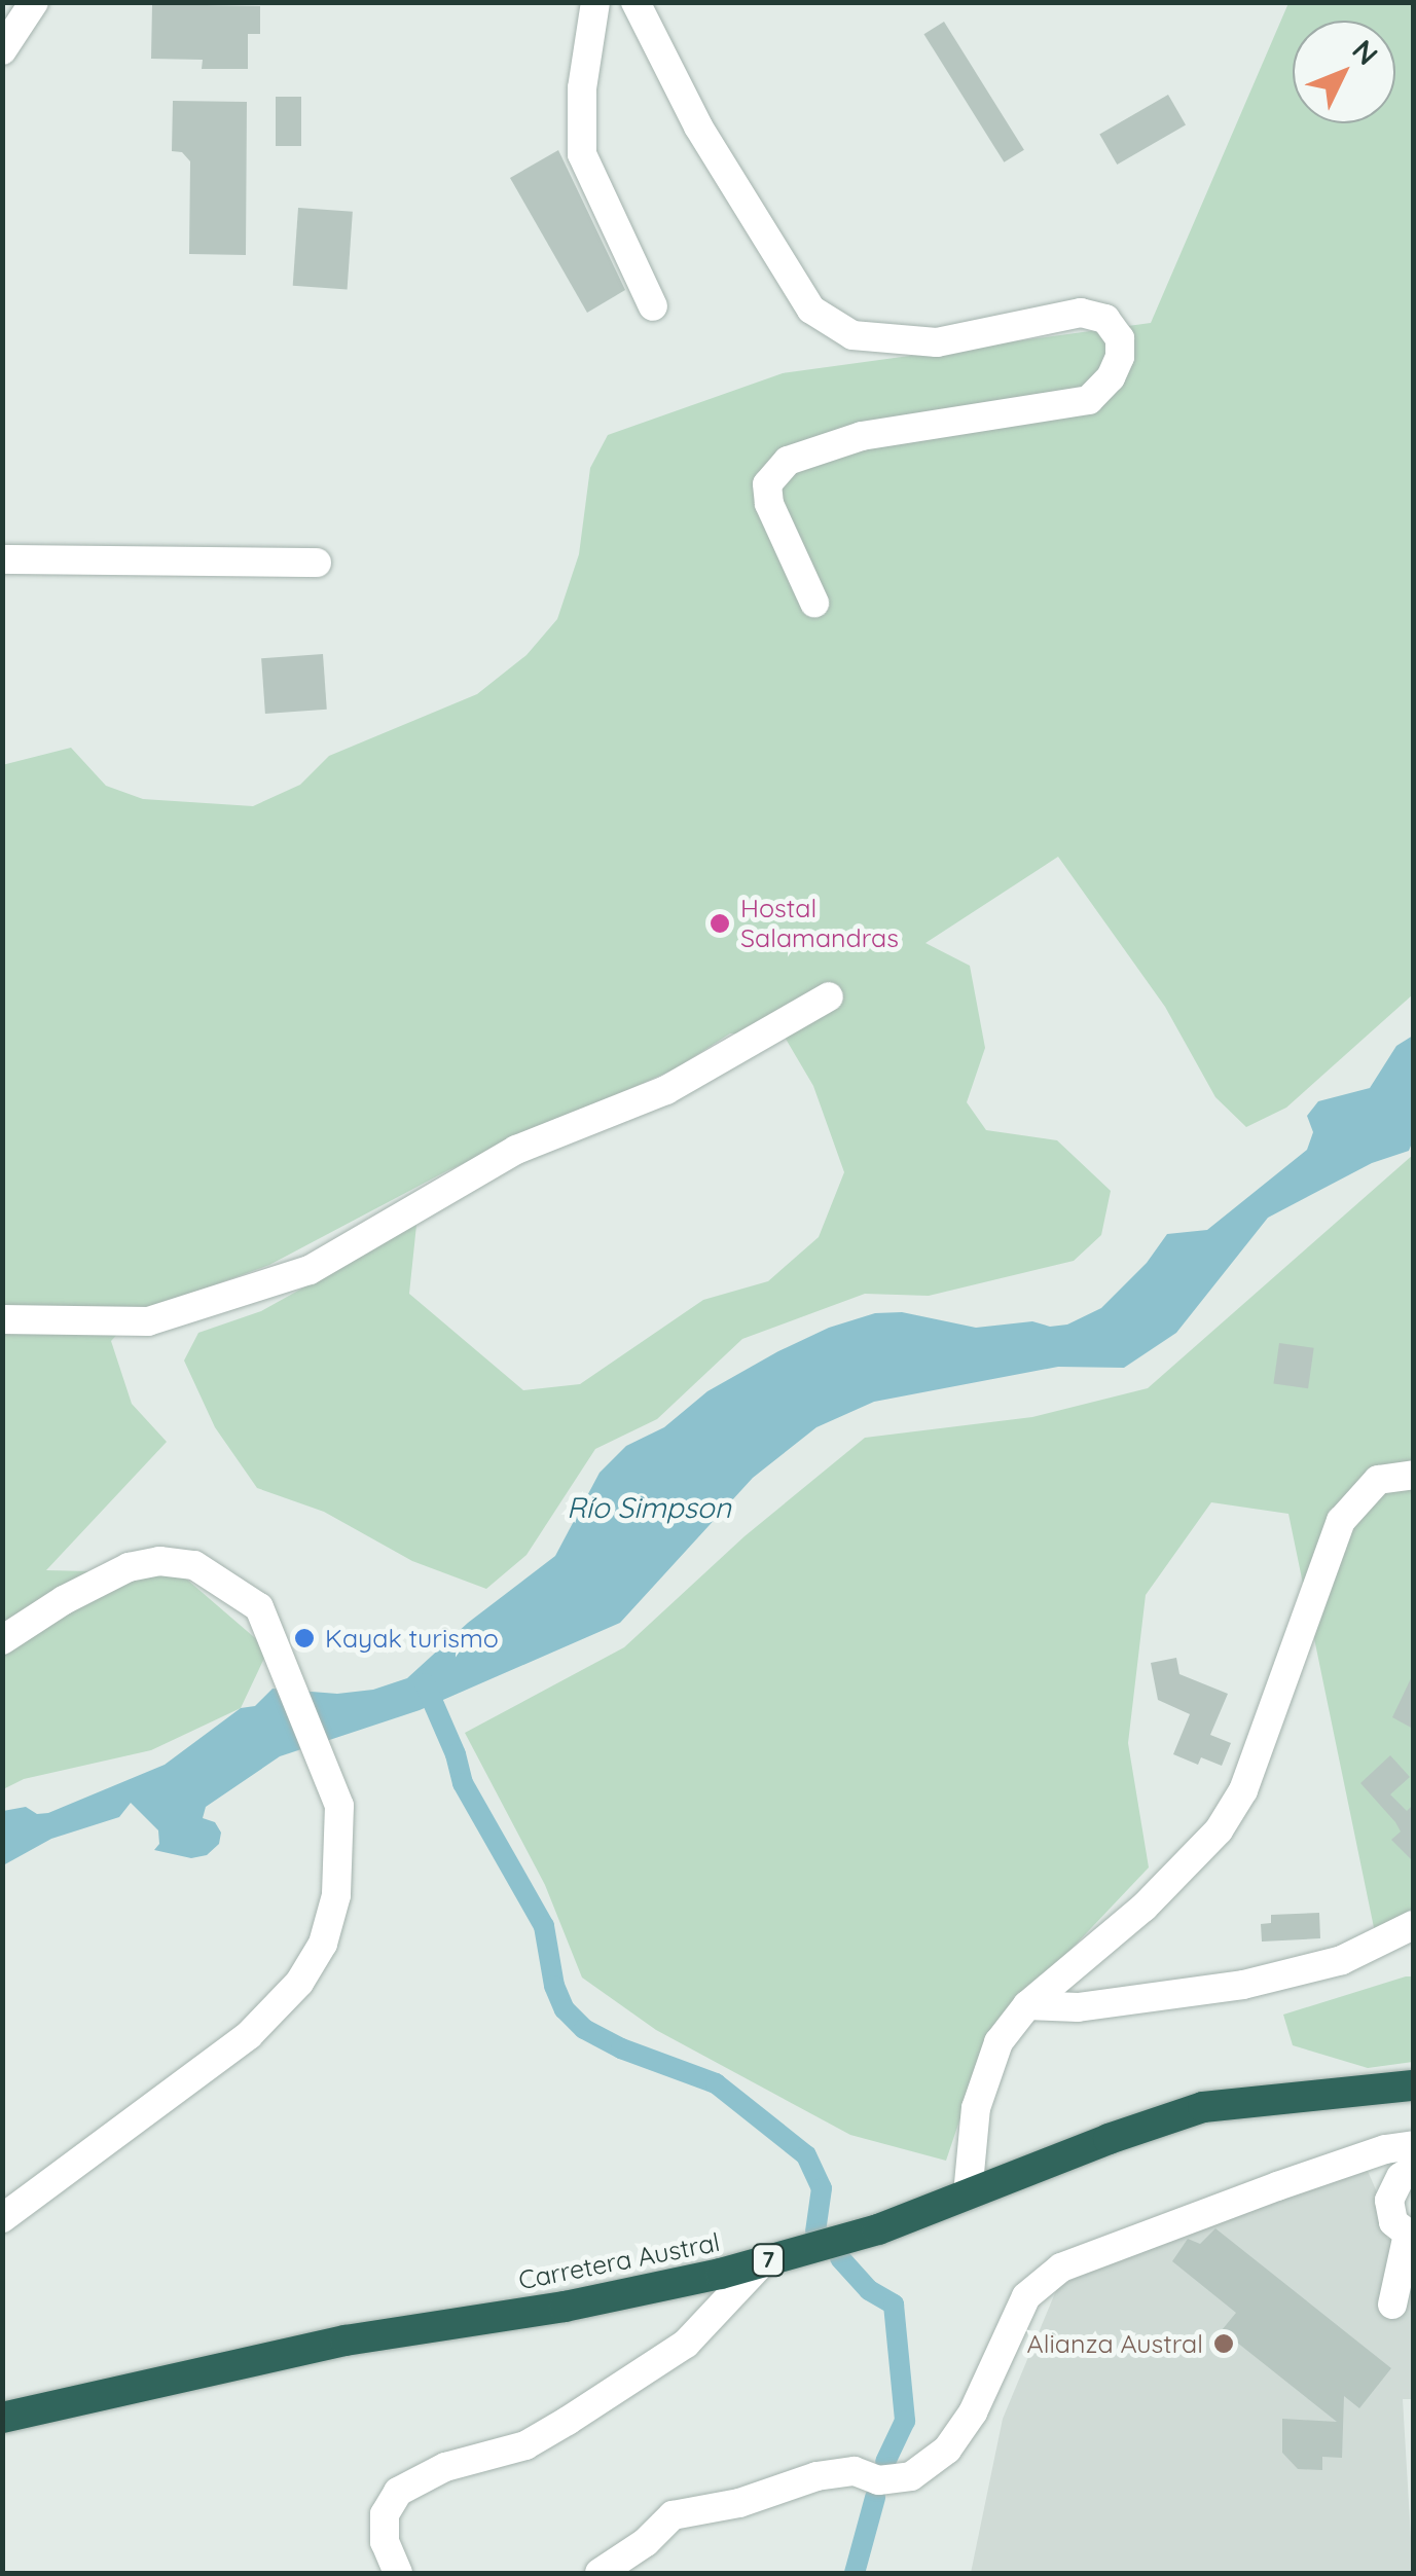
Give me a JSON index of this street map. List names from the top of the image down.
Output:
{
  "streets": {
    "highway": ["7", "Carretera Austral"]
  },
  "water": ["Río Simpson"],
  "places": ["Hostal Salamandras", "Kayak turismo", "Alianza Austral"],
  "north": "top right"
}
